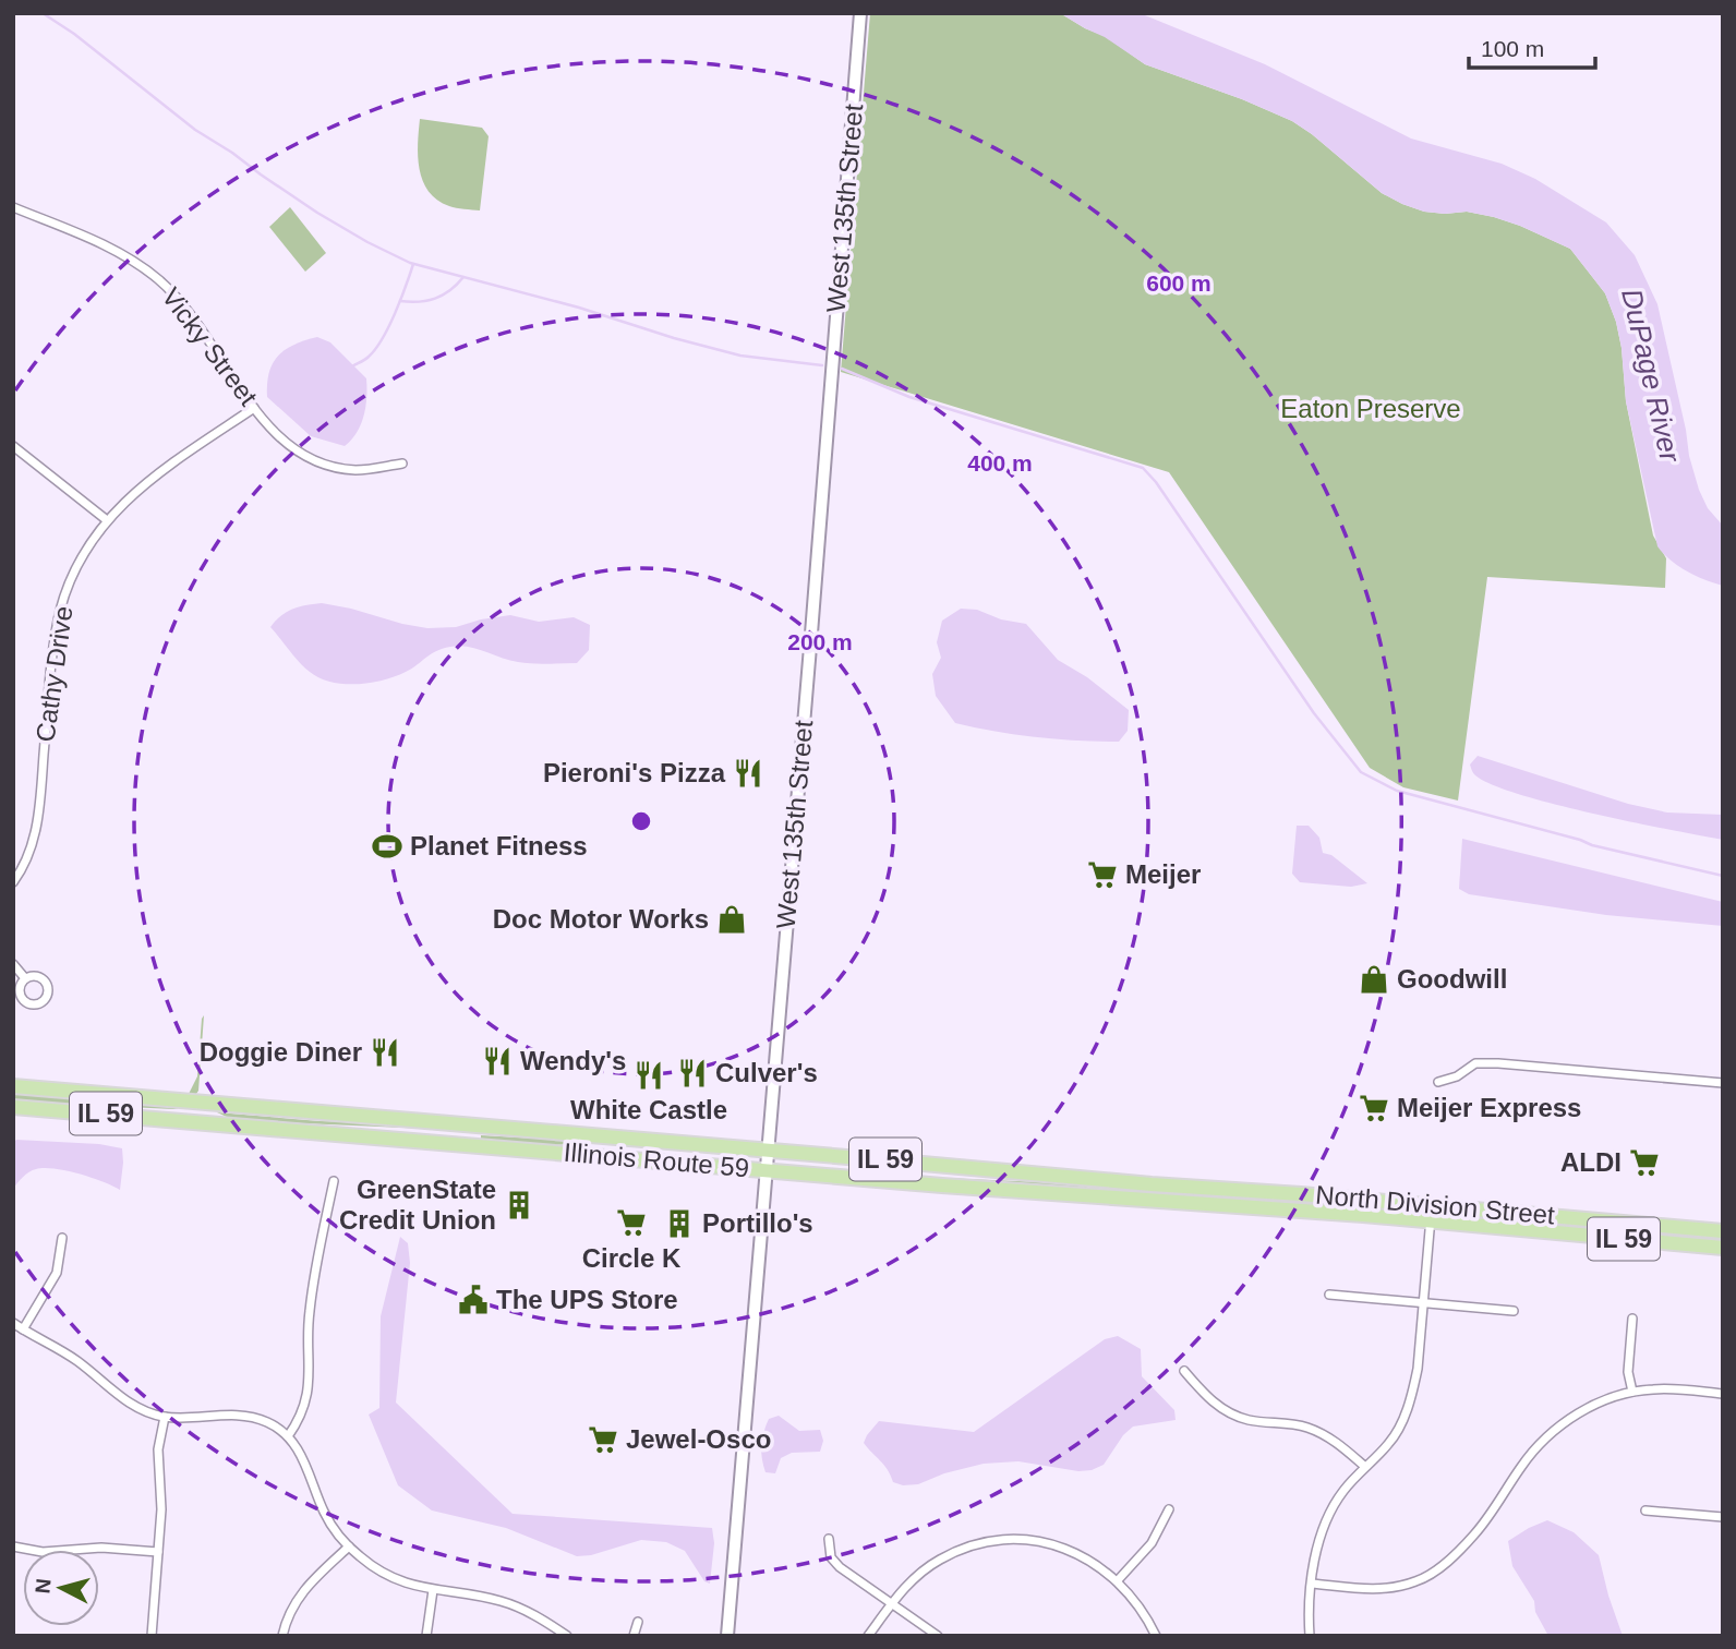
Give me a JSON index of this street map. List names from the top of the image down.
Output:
{
  "streets": {
    "main road": ["IL 59", "Illinois Route 59", "North Division Street"],
    "street": ["West 135th Street", "Vicky Street", "Cathy Drive"]
  },
  "crossings": [
    ["West 135th Street", "Illinois Route 59"],
    ["Vicky Street", "Cathy Drive"],
    ["Illinois Route 59", "North Division Street"]
  ],
  "water": ["DuPage River"],
  "parks": ["Eaton Preserve"],
  "places": {
    "restaurant": [
      "Pieroni's Pizza",
      "Doggie Diner",
      "Wendy's",
      "Culver's",
      "White Castle"
    ],
    "sports": ["Planet Fitness"],
    "supermarket": [
      "Meijer",
      "Meijer Express",
      "ALDI",
      "Circle K",
      "Jewel-Osco"
    ],
    "shop": ["Doc Motor Works", "Goodwill"],
    "building": ["GreenState Credit Union", "Portillo's"],
    "public building": ["The UPS Store"]
  },
  "scale_bar": "100 m",
  "north": "left",
  "rings": ["600 m", "400 m", "200 m"]
}
